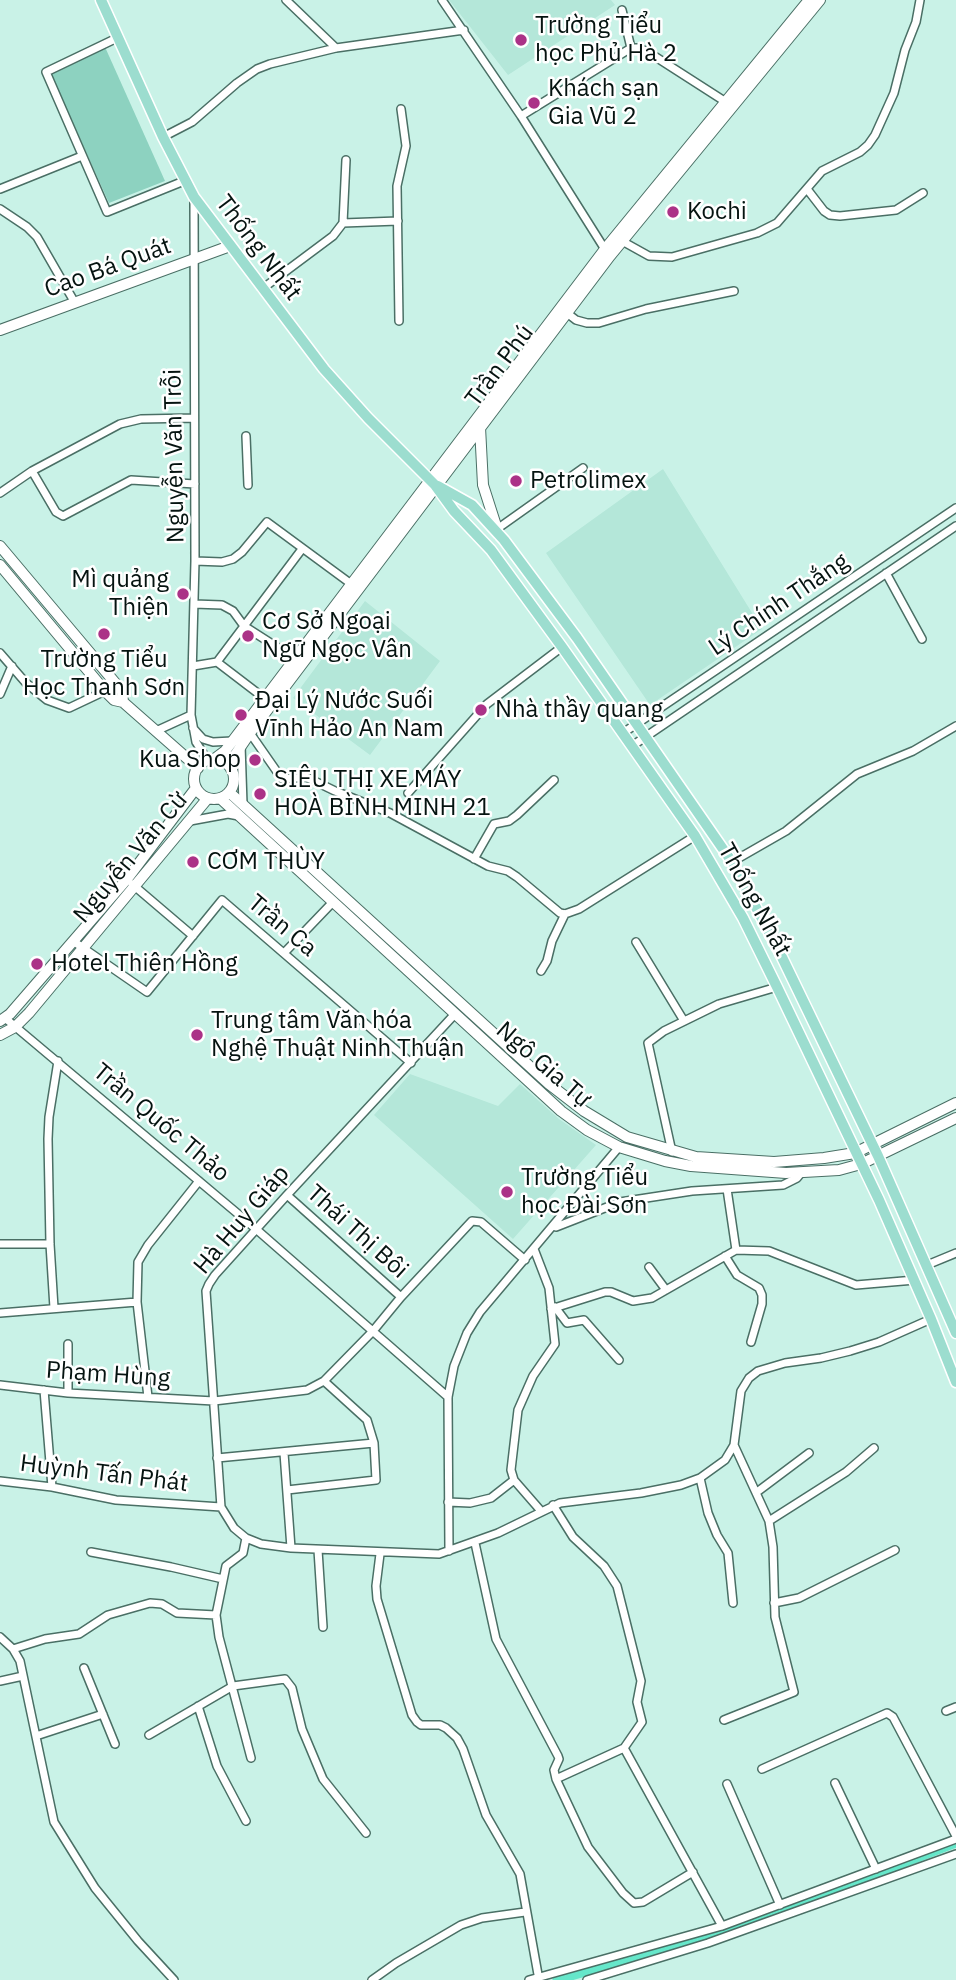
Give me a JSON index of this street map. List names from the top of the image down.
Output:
{
  "streets": {
    "main road": [
      "Thống Nhất",
      "Cao Bá Quát",
      "Trần Phú",
      "Nguyễn Văn Cừ",
      "Ngô Gia Tự"
    ],
    "street": [
      "Nguyễn Văn Trỗi",
      "Lý Chính Thắng",
      "Trần Ca",
      "Trần Quốc Thảo",
      "Hà Huy Giáp",
      "Thái Thị Bôi",
      "Phạm Hùng",
      "Huỳnh Tấn Phát"
    ]
  },
  "crossings": [
    ["Thống Nhất", "Cao Bá Quát"],
    ["Thống Nhất", "Trần Phú"],
    ["Thống Nhất", "Nguyễn Văn Trỗi"],
    ["Thống Nhất", "Lý Chính Thắng"],
    ["Thống Nhất", "Ngô Gia Tự"],
    ["Cao Bá Quát", "Nguyễn Văn Trỗi"],
    ["Trần Phú", "Nguyễn Văn Trỗi"],
    ["Trần Phú", "Nguyễn Văn Cừ"],
    ["Trần Phú", "Ngô Gia Tự"],
    ["Nguyễn Văn Trỗi", "Nguyễn Văn Cừ"],
    ["Nguyễn Văn Trỗi", "Ngô Gia Tự"],
    ["Nguyễn Văn Cừ", "Trần Ca"],
    ["Nguyễn Văn Cừ", "Ngô Gia Tự"],
    ["Nguyễn Văn Cừ", "Trần Quốc Thảo"],
    ["Trần Ca", "Hà Huy Giáp"],
    ["Ngô Gia Tự", "Hà Huy Giáp"],
    ["Trần Quốc Thảo", "Hà Huy Giáp"],
    ["Hà Huy Giáp", "Thái Thị Bôi"],
    ["Hà Huy Giáp", "Phạm Hùng"],
    ["Hà Huy Giáp", "Huỳnh Tấn Phát"]
  ],
  "places": [
    "Trường Tiểu học Phủ Hà 2",
    "Khách sạn Gia Vũ 2",
    "Kochi",
    "Petrolimex",
    "Mì quảng Thiện",
    "Trường Tiểu Học Thanh Sơn",
    "Cơ Sở Ngoại Ngữ Ngọc Vân",
    "Nhà thầy quang",
    "Đại Lý Nước Suối Vĩnh Hảo An Nam",
    "Kua Shop",
    "SIÊU THỊ XE MÁY HOÀ BÌNH MINH 21",
    "CƠM THÙY",
    "Hotel Thiên Hồng",
    "Trung tâm Văn hóa Nghệ Thuật Ninh Thuận",
    "Trường Tiểu học Đài Sơn"
  ]
}
